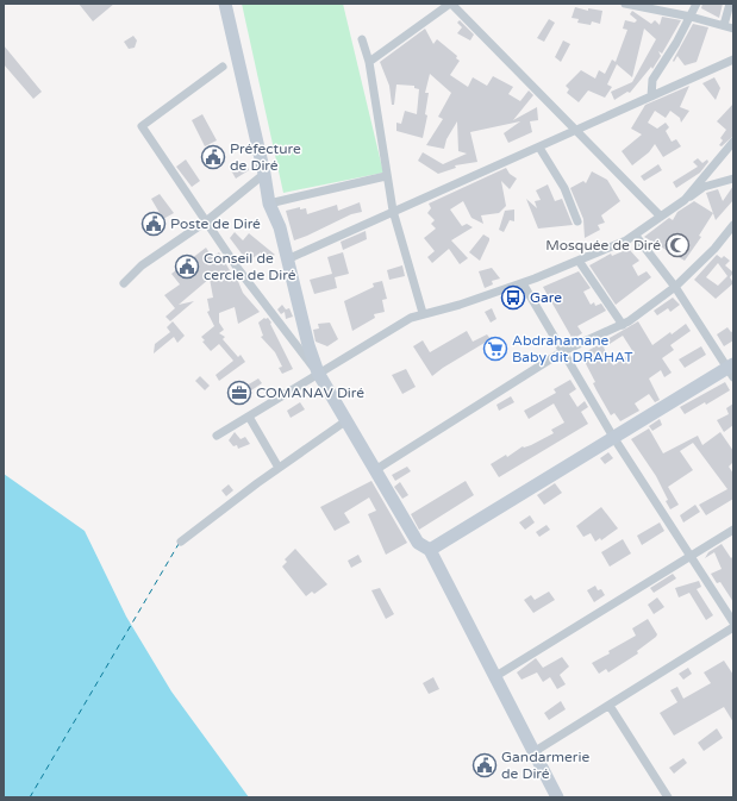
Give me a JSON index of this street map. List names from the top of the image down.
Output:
{
  "places": {
    "public building": [
      "Préfecture de Diré",
      "Poste de Diré",
      "Conseil de cercle de Diré",
      "Gandarmerie de Diré"
    ],
    "mosque": ["Mosquée de Diré"],
    "bus stop": ["Gare"],
    "supermarket": ["Abdrahamane Baby dit DRAHAT"],
    "office": ["COMANAV Diré"]
  }
}
